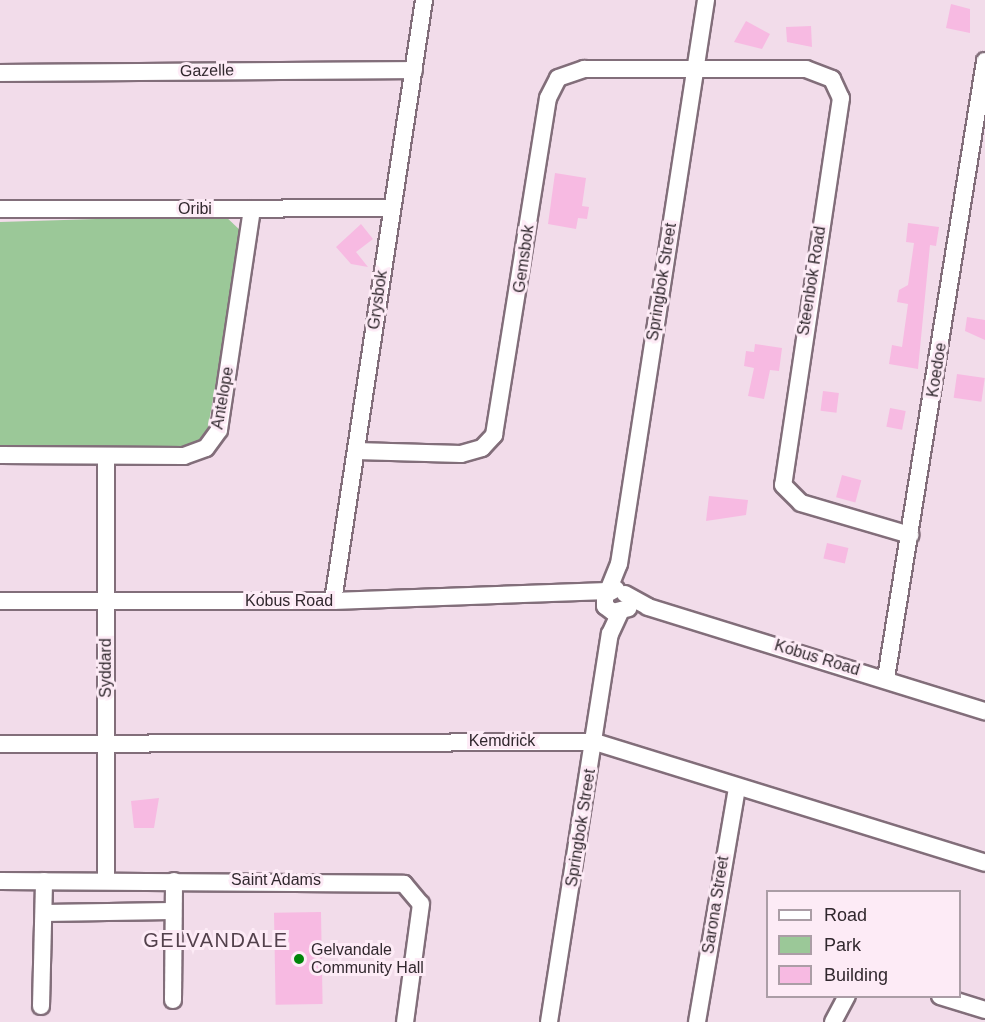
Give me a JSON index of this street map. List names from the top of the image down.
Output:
{
  "streets": {
    "street": [
      "Gazelle",
      "Oribi",
      "Gemsbok",
      "Steenbok Road",
      "Springbok Street",
      "Grysbok",
      "Koedoe",
      "Antelope",
      "Kobus Road",
      "Syddard",
      "Kemdrick",
      "Saint Adams",
      "Sarona Street"
    ]
  },
  "crossings": [
    ["Gazelle", "Grysbok"],
    ["Oribi", "Grysbok"],
    ["Oribi", "Antelope"],
    ["Gemsbok", "Steenbok Road"],
    ["Gemsbok", "Springbok Street"],
    ["Gemsbok", "Grysbok"],
    ["Steenbok Road", "Springbok Street"],
    ["Steenbok Road", "Koedoe"],
    ["Springbok Street", "Kobus Road"],
    ["Springbok Street", "Kemdrick"],
    ["Grysbok", "Kobus Road"],
    ["Koedoe", "Kobus Road"],
    ["Antelope", "Syddard"],
    ["Kobus Road", "Syddard"],
    ["Syddard", "Kemdrick"],
    ["Syddard", "Saint Adams"],
    ["Kemdrick", "Sarona Street"]
  ],
  "districts": ["GELVANDALE"],
  "places": ["Gelvandale Community Hall"],
  "legend": ["Road", "Park", "Building"]
}
